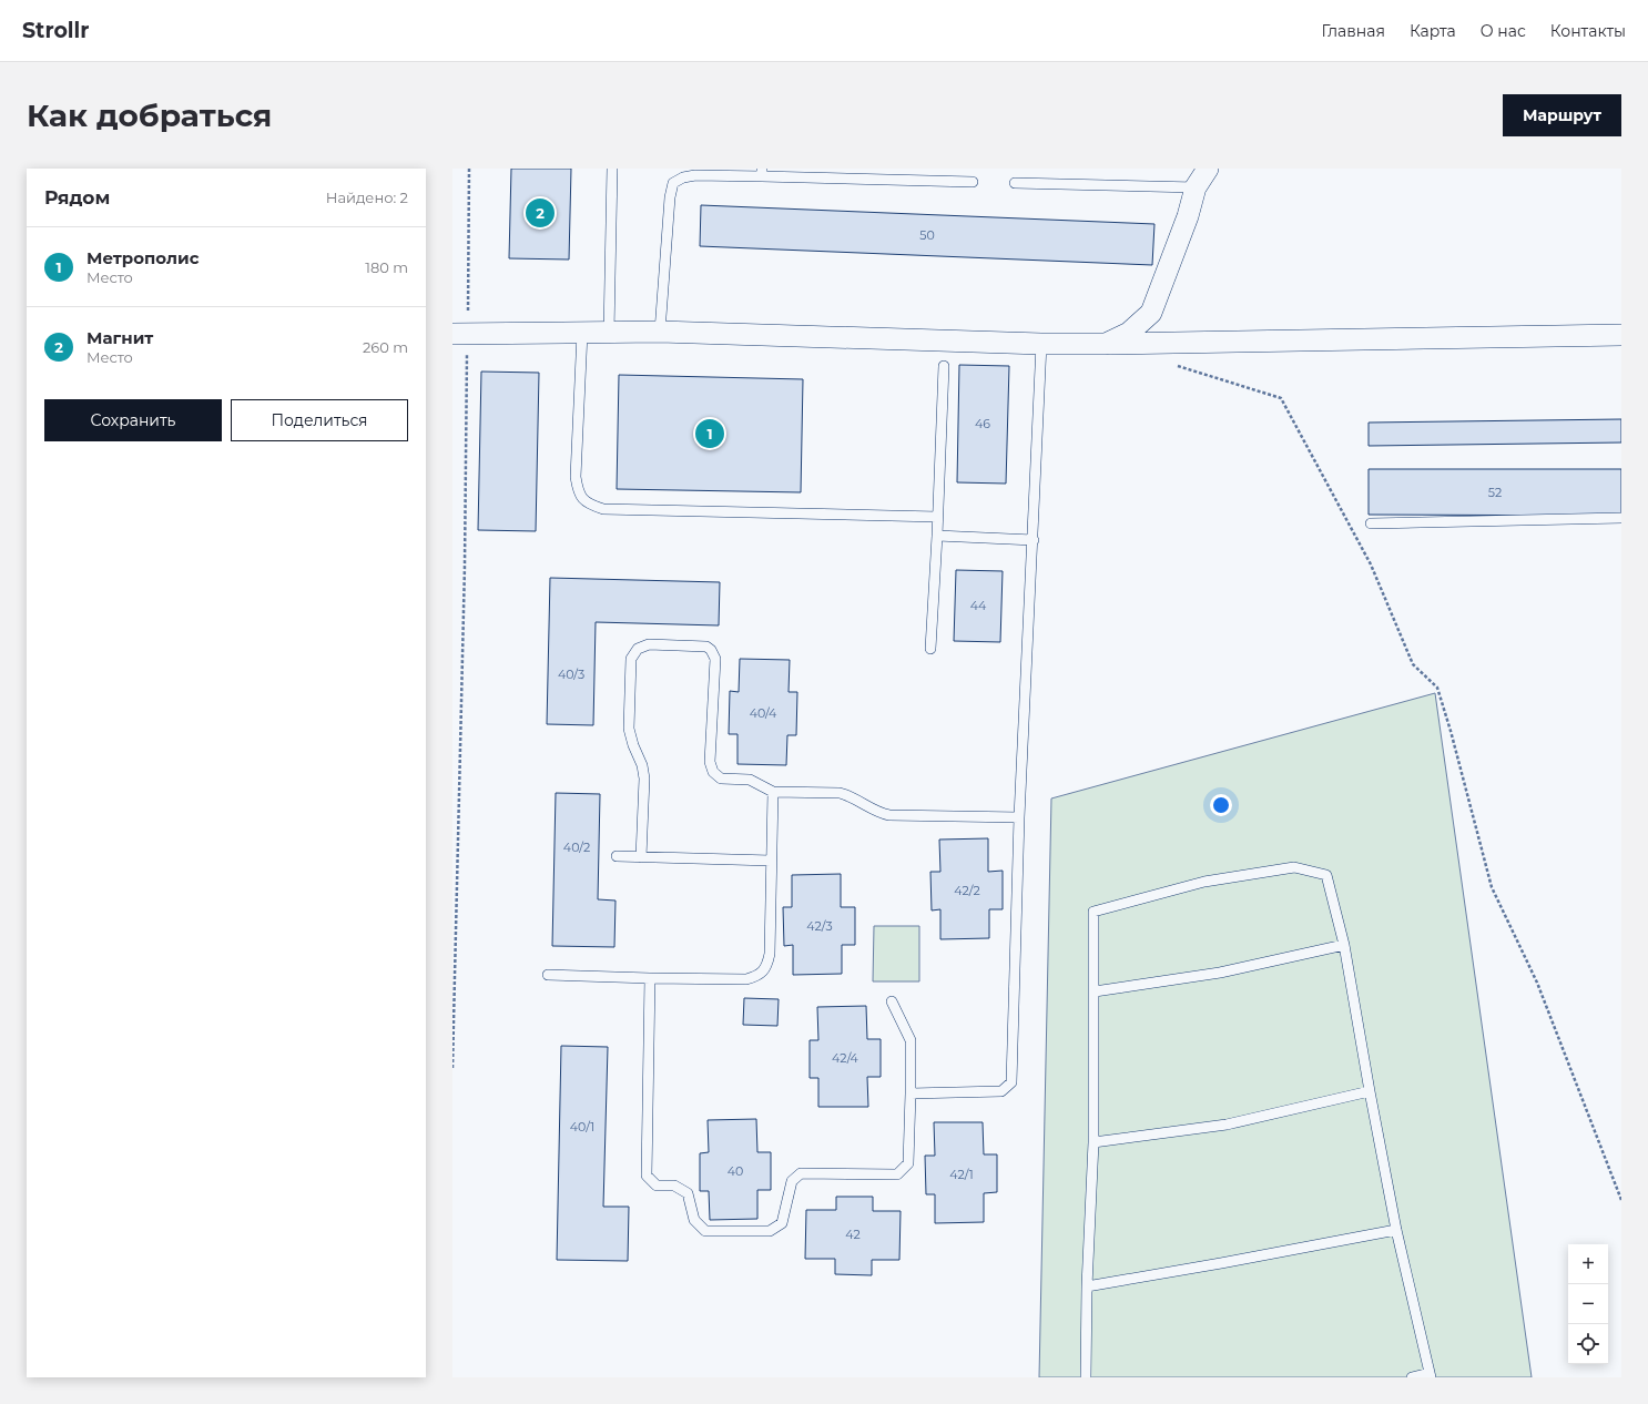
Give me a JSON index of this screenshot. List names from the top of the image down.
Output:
{
  "house_numbers": [
    "50",
    "46",
    "52",
    "44",
    "40/3",
    "40/4",
    "40/2",
    "42/2",
    "42/3",
    "42/4",
    "40/1",
    "40",
    "42/1",
    "42"
  ],
  "page": {
    "header": "Strollr",
    "nav": [
      "Главная",
      "Карта",
      "О нас",
      "Контакты"
    ],
    "buttons": [
      "Маршрут",
      ["Сохранить", "Поделиться"]
    ],
    "title": "Как добраться",
    "heading": ["Рядом", "Найдено: 2"],
    "pins": ["2", "1"],
    "list": [
      {
        "mark": "1",
        "name": "Метрополис",
        "note": "Место",
        "value": "180 m"
      },
      {
        "mark": "2",
        "name": "Магнит",
        "note": "Место",
        "value": "260 m"
      }
    ],
    "map_buttons": ["+", "−"]
  }
}
